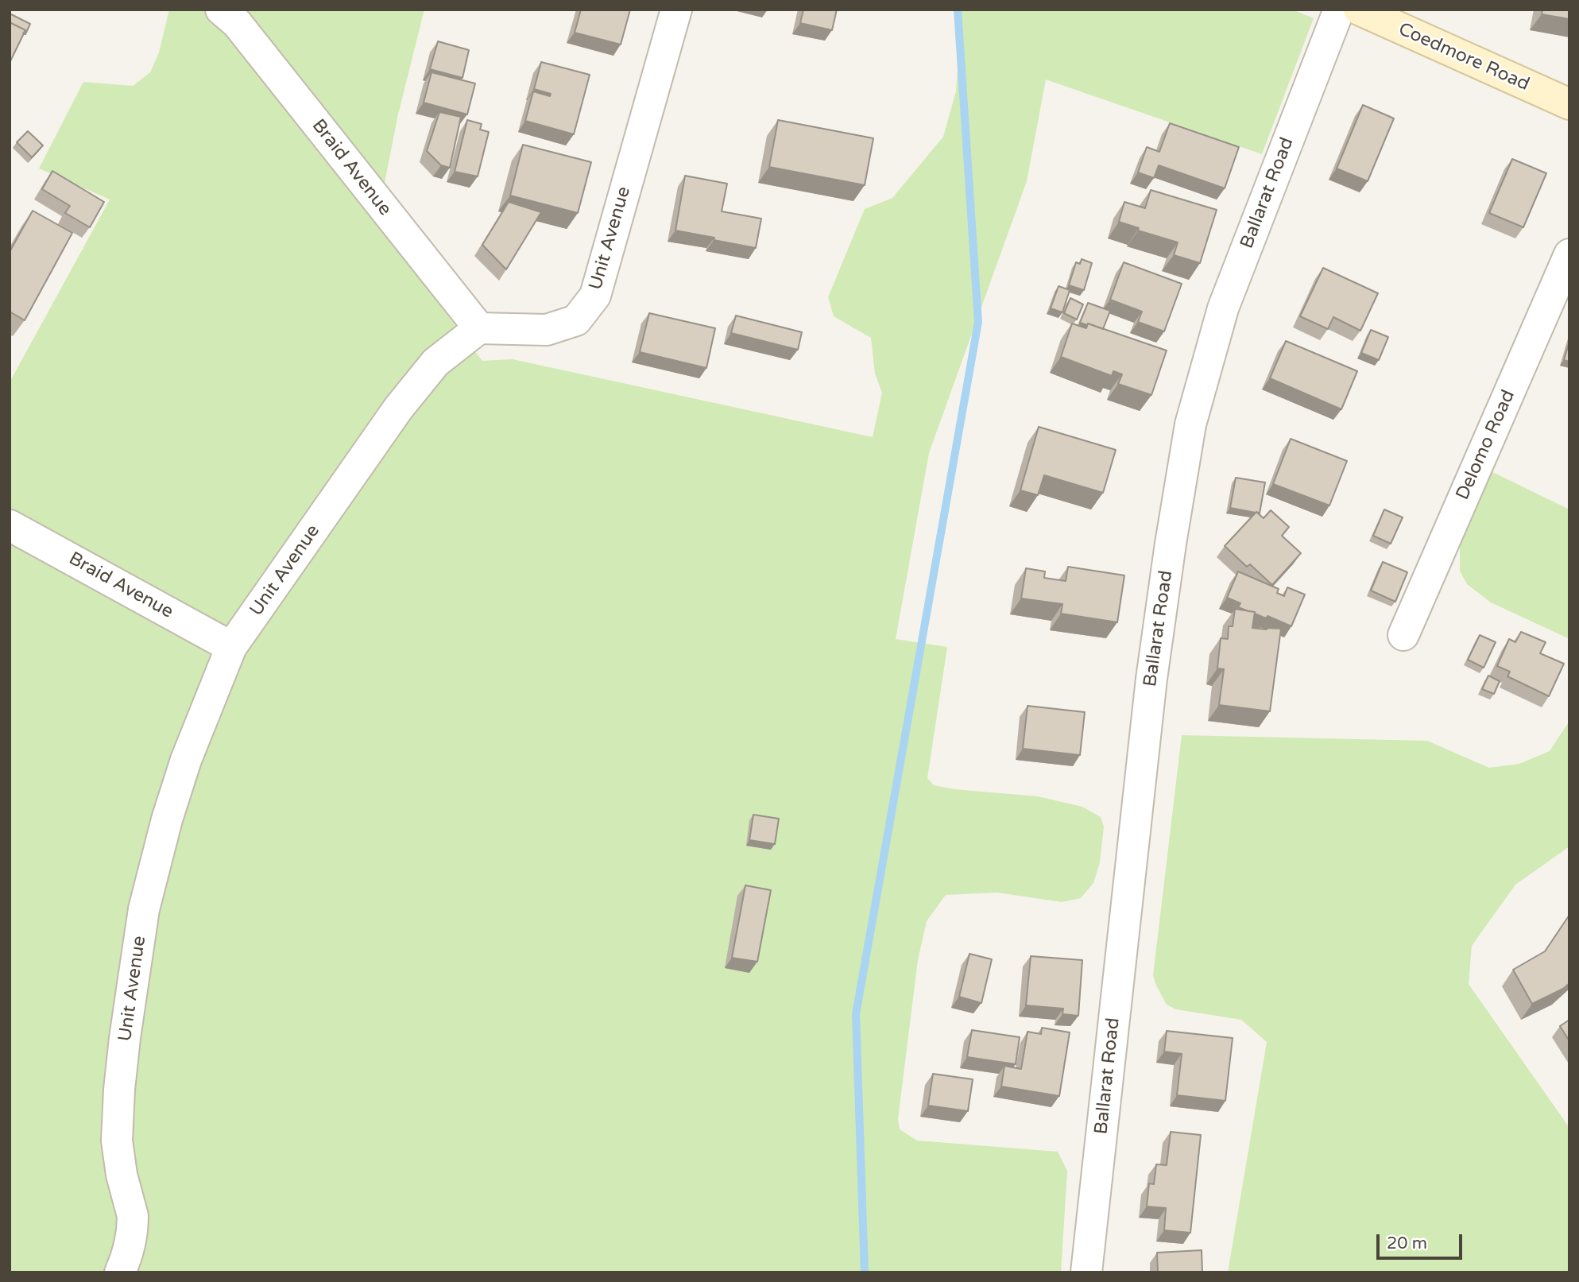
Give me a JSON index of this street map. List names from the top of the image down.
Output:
{
  "streets": {
    "street": [
      "Coedmore Road",
      "Braid Avenue",
      "Ballarat Road",
      "Unit Avenue",
      "Delomo Road"
    ]
  },
  "crossings": [
    ["Braid Avenue", "Unit Avenue"]
  ],
  "scale_bar": "20 m"
}
